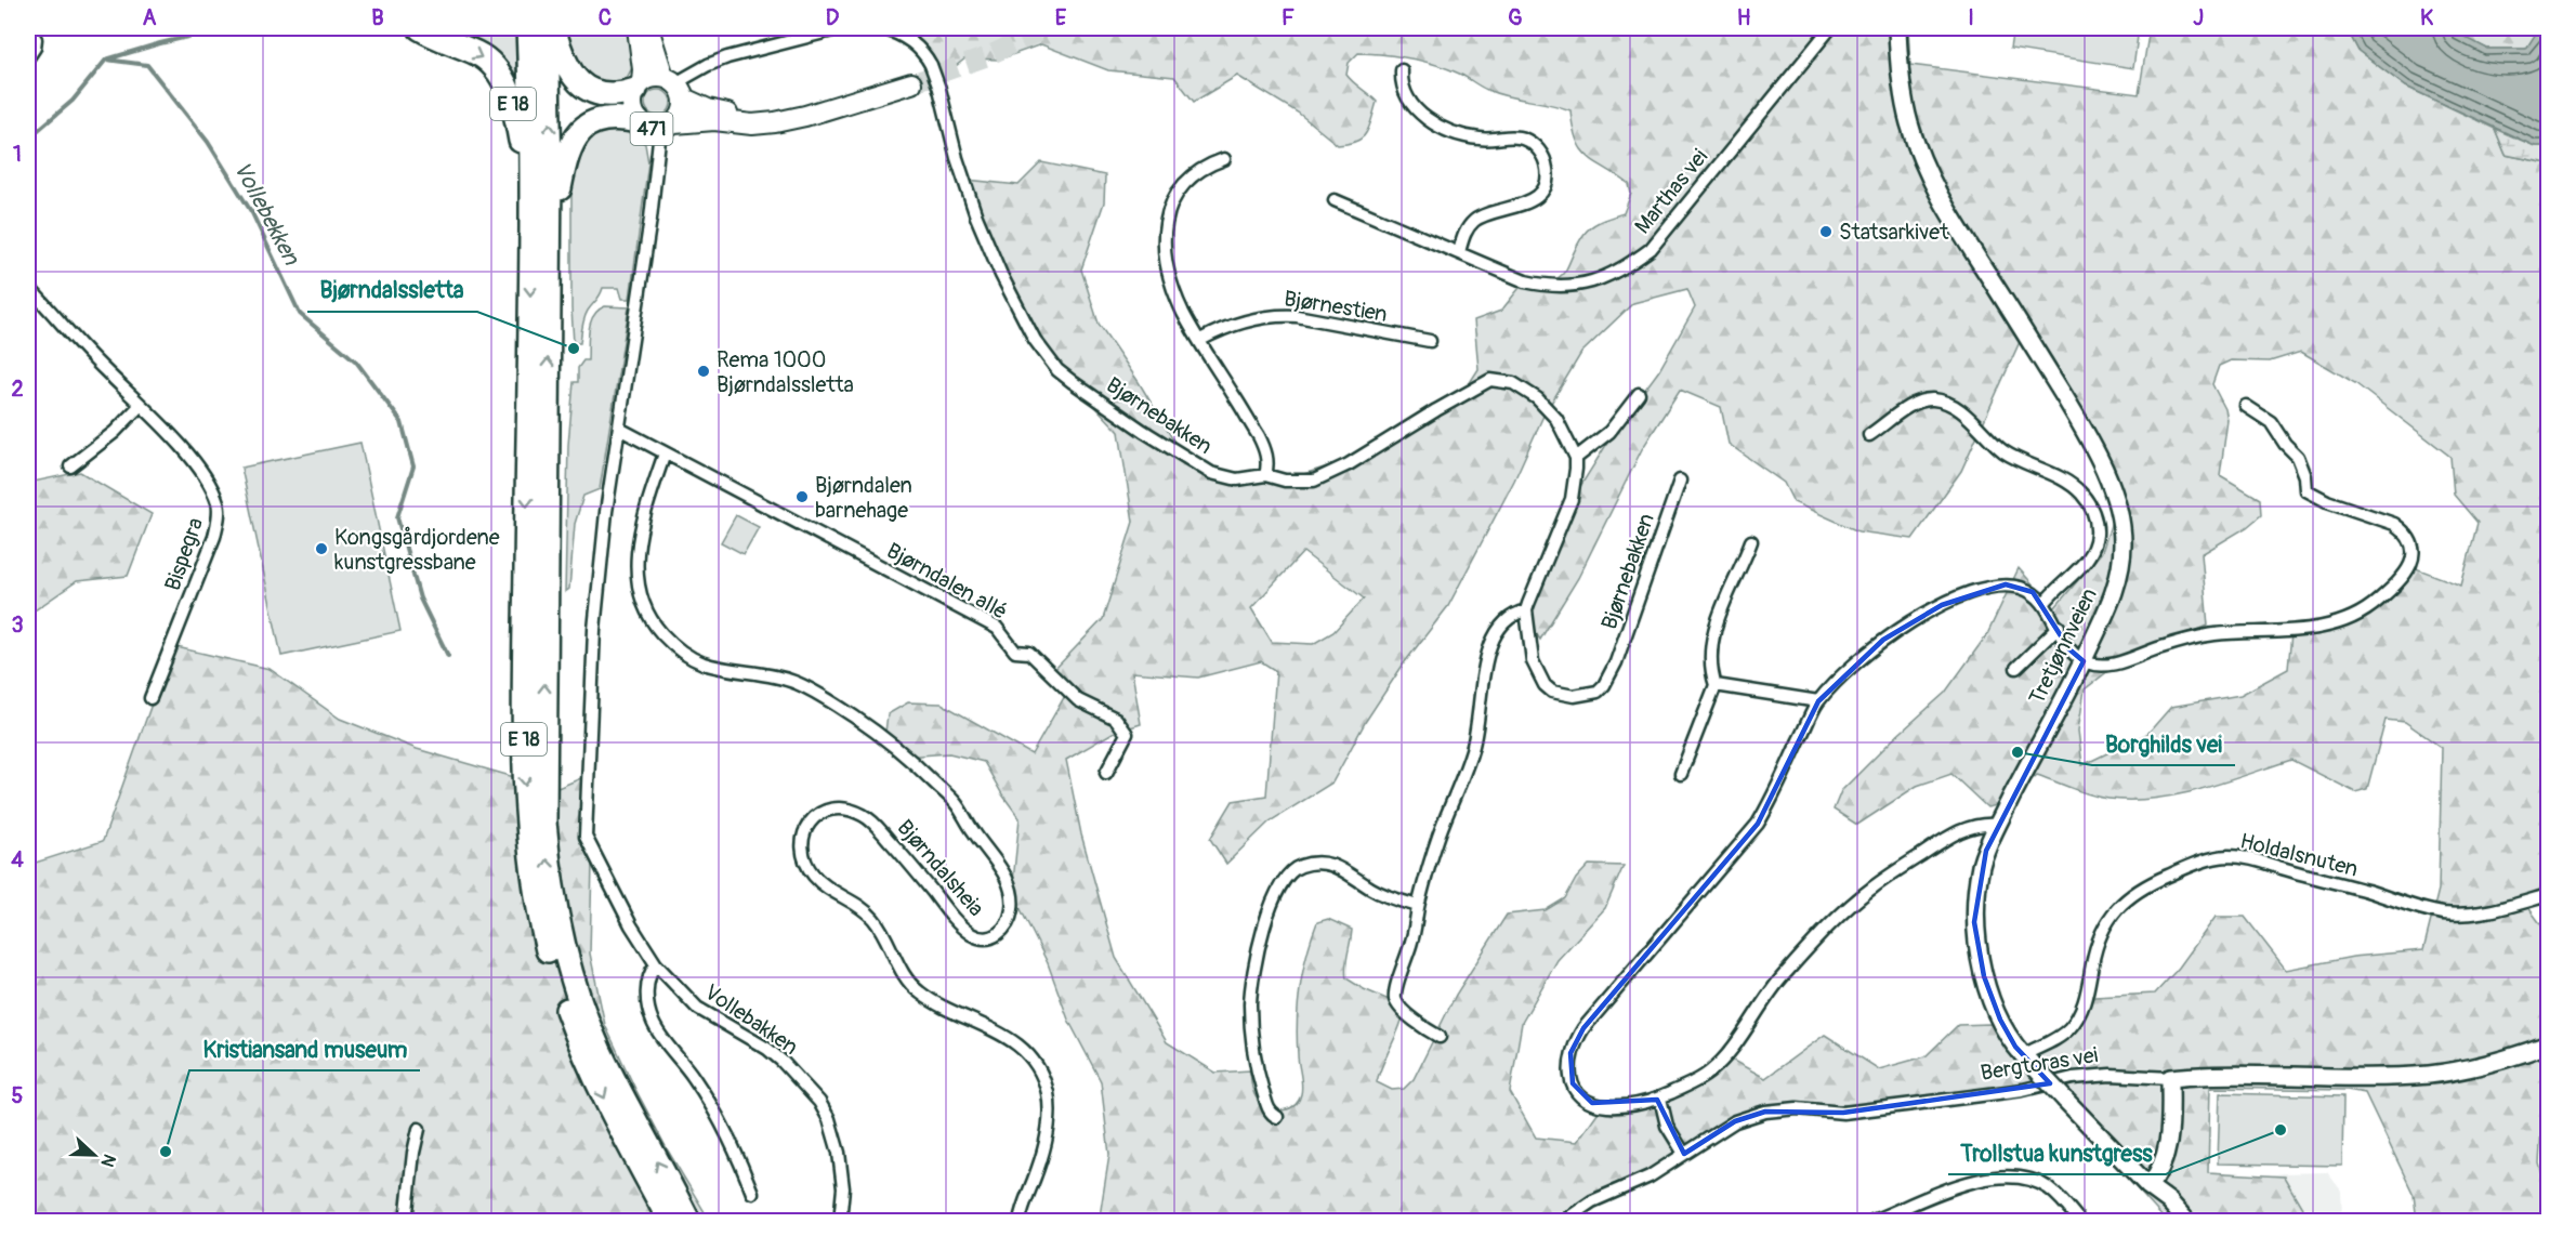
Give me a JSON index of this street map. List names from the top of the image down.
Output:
{
  "streets": {
    "highway": ["E 18"],
    "main road": ["471"],
    "street": [
      "Marthas vei",
      "Bjørnestien",
      "Bjørnebakken",
      "Bispegra",
      "Bjørndalen allé",
      "Tretjønnveien",
      "Holdalsnuten",
      "Bjørndalsheia",
      "Vollebakken",
      "Bergtoras vei"
    ]
  },
  "crossings": [
    ["E 18", "471"],
    ["Bjørndalen allé", "Bjørndalsheia"],
    ["Bjørndalen allé", "Vollebakken"],
    ["Tretjønnveien", "Holdalsnuten"]
  ],
  "water": ["Vollebekken"],
  "places": [
    "Statsarkivet",
    "Bjørndalssletta",
    "Rema 1000 Bjørndalssletta",
    "Bjørndalen barnehage",
    "Kongsgårdjordene kunstgressbane",
    "Borghilds vei",
    "Trollstua kunstgress",
    "Kristiansand museum"
  ],
  "north": "right",
  "grid": {
    "columns": [
      "A",
      "B",
      "C",
      "D",
      "E",
      "F",
      "G",
      "H",
      "I",
      "J",
      "K"
    ],
    "rows": [
      "1",
      "2",
      "3",
      "4",
      "5"
    ]
  }
}
